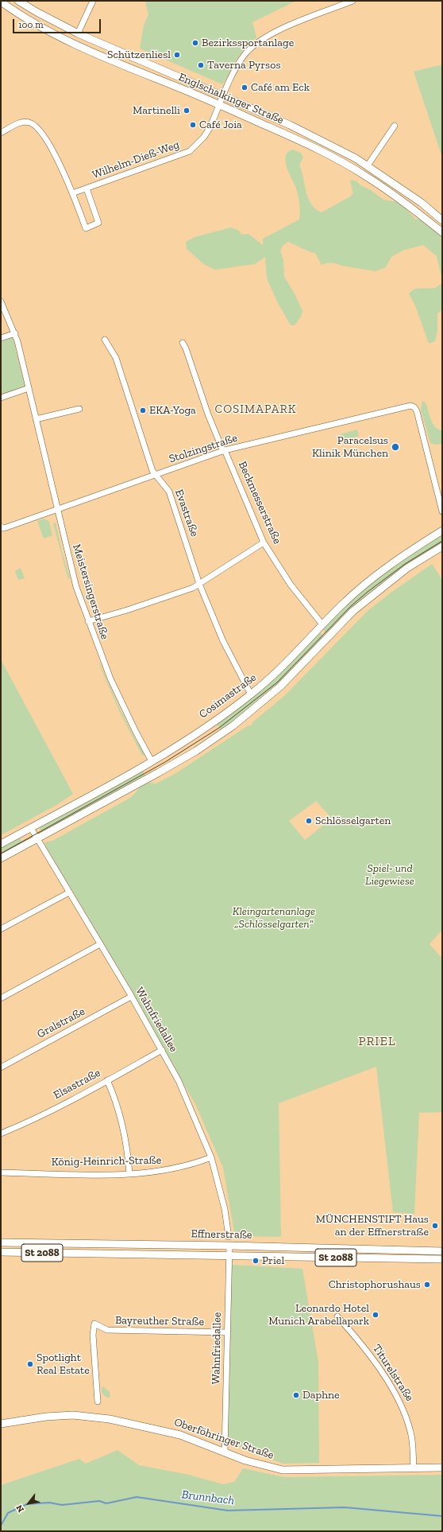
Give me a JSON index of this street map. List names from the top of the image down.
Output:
{
  "streets": {
    "main road": [
      "Englschalkinger Straße",
      "Cosimastraße",
      "Effnerstraße",
      "St 2088",
      "Oberföhringer Straße"
    ],
    "street": [
      "Wilhelm-Dieß-Weg",
      "Stolzingstraße",
      "Beckmesserstraße",
      "Evastraße",
      "Meistersingerstraße",
      "Wahnfriedallee",
      "Gralstraße",
      "Elsastraße",
      "König-Heinrich-Straße",
      "Bayreuther Straße",
      "Titurelstraße"
    ]
  },
  "crossings": [
    ["Englschalkinger Straße", "Wilhelm-Dieß-Weg"],
    ["Stolzingstraße", "Beckmesserstraße"],
    ["Stolzingstraße", "Evastraße"],
    ["Stolzingstraße", "Meistersingerstraße"],
    ["Beckmesserstraße", "Cosimastraße"],
    ["Evastraße", "Cosimastraße"],
    ["Meistersingerstraße", "Cosimastraße"],
    ["Cosimastraße", "Wahnfriedallee"],
    ["Wahnfriedallee", "Gralstraße"],
    ["Wahnfriedallee", "Elsastraße"],
    ["Wahnfriedallee", "König-Heinrich-Straße"],
    ["Wahnfriedallee", "Effnerstraße"],
    ["Wahnfriedallee", "Bayreuther Straße"],
    ["Wahnfriedallee", "Oberföhringer Straße"],
    ["Titurelstraße", "Oberföhringer Straße"]
  ],
  "districts": ["COSIMAPARK", "PRIEL"],
  "water": ["Brunnbach"],
  "parks": ["Spiel- und Liegewiese", "Kleingartenanlage „Schlösselgarten“"],
  "places": [
    "Bezirkssportanlage",
    "Schützenliesl",
    "Taverna Pyrsos",
    "Café am Eck",
    "Martinelli",
    "Café Joia",
    "EKA-Yoga",
    "Paracelsus Klinik München",
    "Schlösselgarten",
    "MÜNCHENSTIFT Haus an der Effnerstraße",
    "Priel",
    "Christophorushaus",
    "Leonardo Hotel Munich Arabellapark",
    "Spotlight Real Estate",
    "Daphne"
  ],
  "scale_bar": "100 m",
  "north": "bottom left"
}
